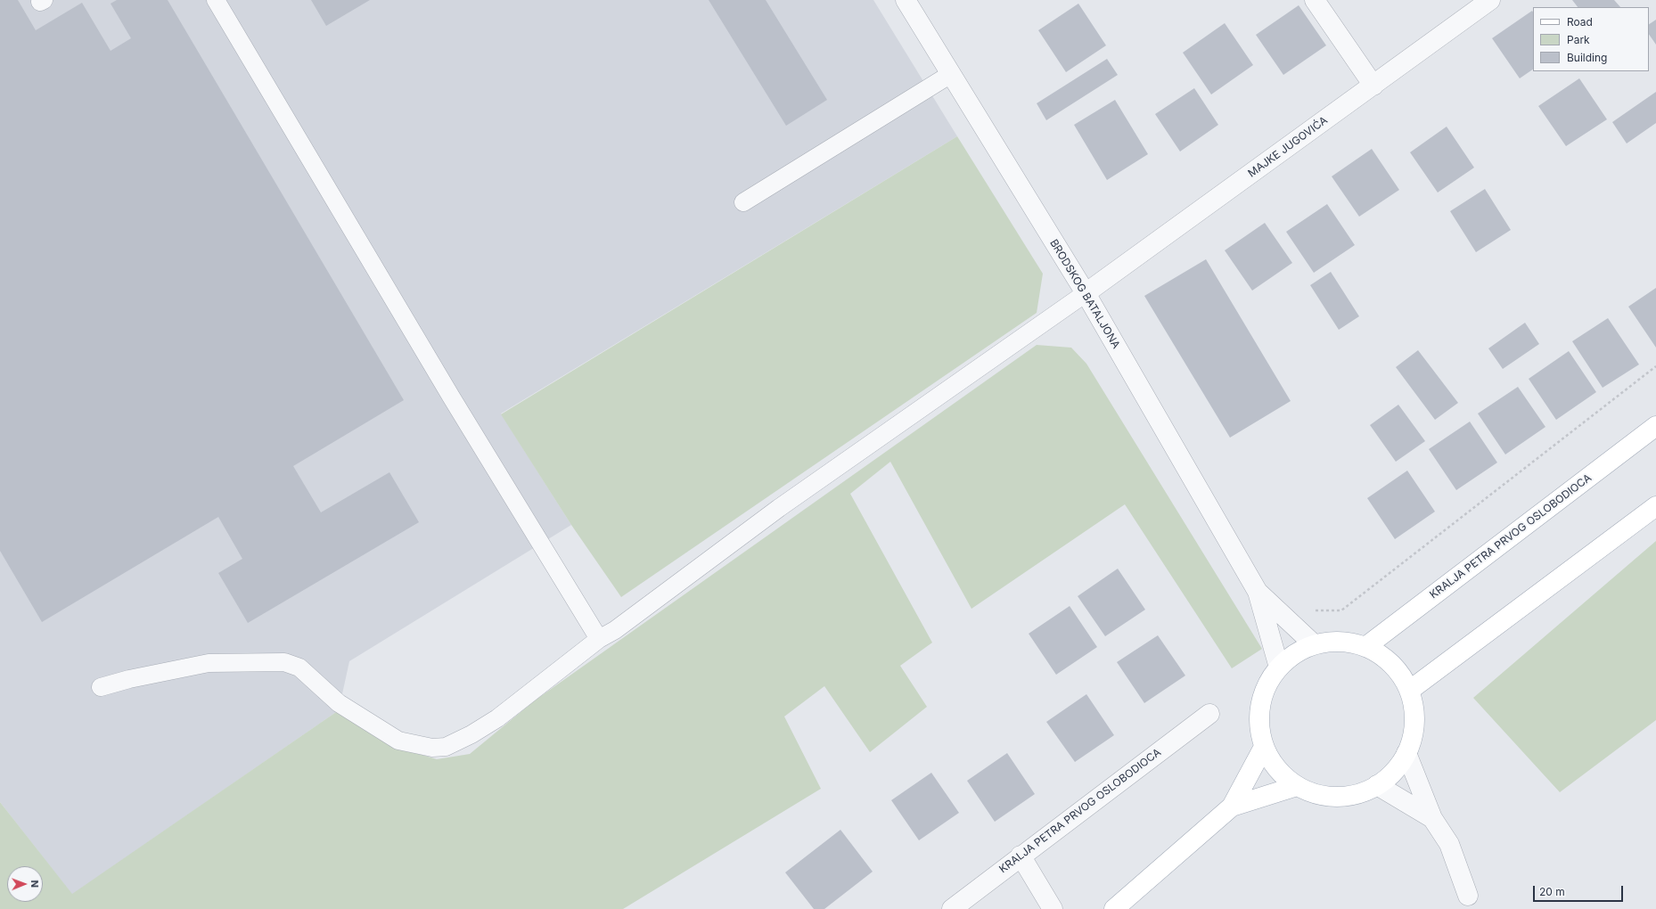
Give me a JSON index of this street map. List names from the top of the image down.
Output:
{
  "streets": {
    "main road": ["KRALJA PETRA PRVOG OSLOBODIOCA"],
    "street": ["MAJKE JUGOVIĆA", "BRODSKOG BATALJONA"]
  },
  "crossings": [
    ["MAJKE JUGOVIĆA", "BRODSKOG BATALJONA"]
  ],
  "legend": ["Road", "Park", "Building"],
  "scale_bar": "20 m",
  "north": "right"
}
